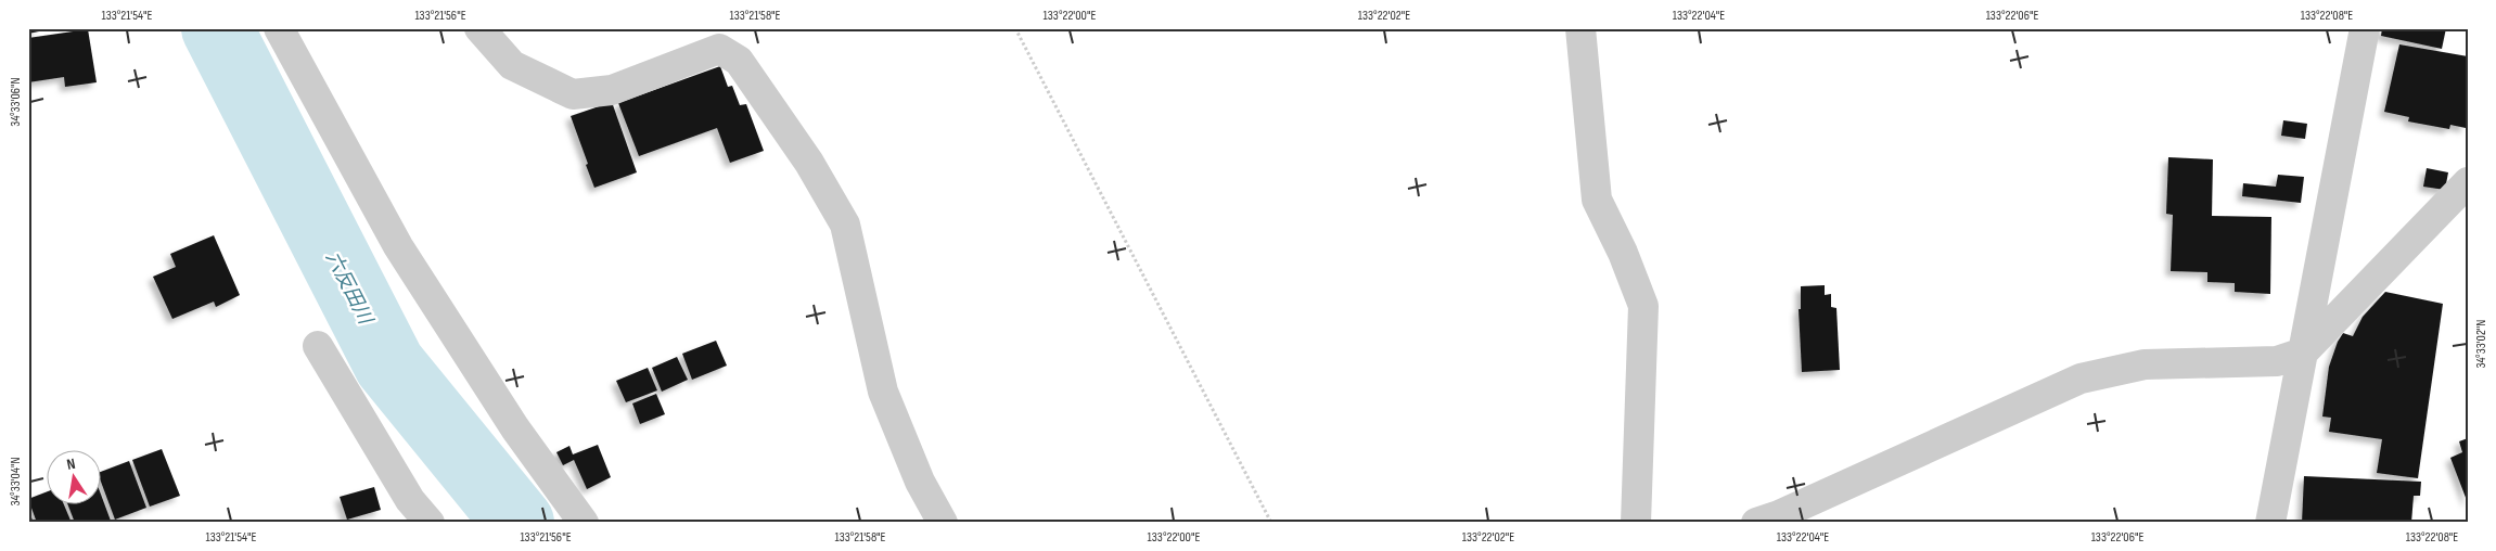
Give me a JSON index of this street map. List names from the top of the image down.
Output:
{
  "water": ["六反田川"],
  "north": "top",
  "coordinates": [
    "133°21'54\"E",
    "133°21'56\"E",
    "133°21'58\"E",
    "133°22'00\"E",
    "133°22'02\"E",
    "133°22'04\"E",
    "133°22'06\"E",
    "133°22'08\"E",
    "34°33'06\"N",
    "34°33'02\"N",
    "34°33'04\"N"
  ]
}
